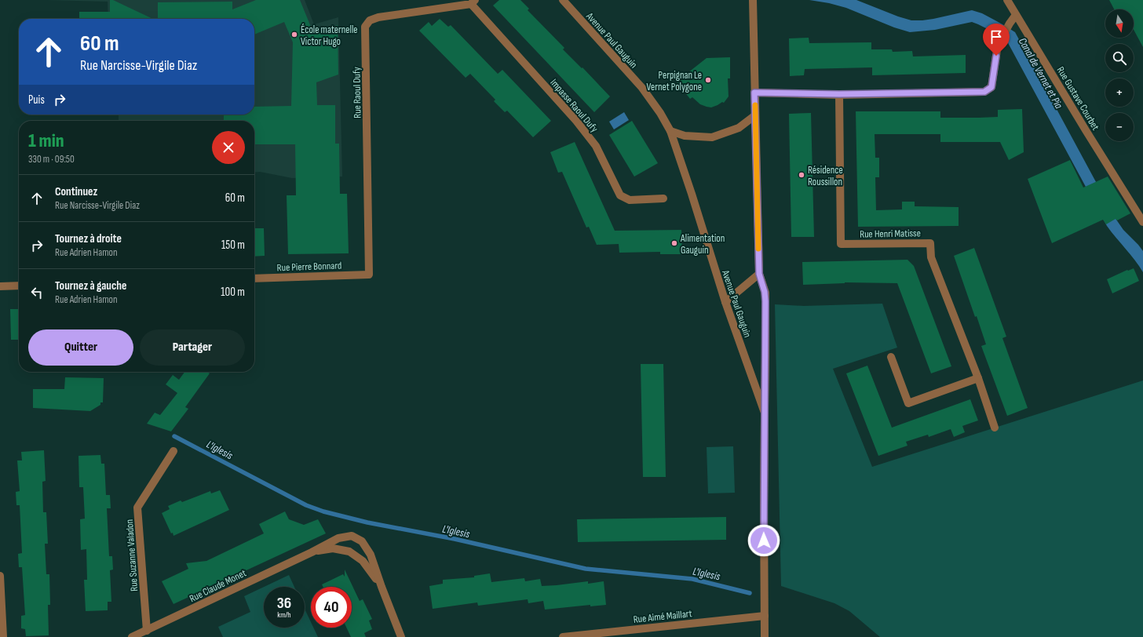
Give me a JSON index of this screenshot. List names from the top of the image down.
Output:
{
  "streets": {
    "street": [
      "Avenue Paul Gauguin",
      "Rue Raoul Dufy",
      "Rue Gustave Courbet",
      "Impasse Raoul Dufy",
      "Rue Henri Matisse",
      "Rue Pierre Bonnard",
      "Rue Suzanne Valadon",
      "Rue Claude Monet",
      "Rue Aimé Maillart"
    ]
  },
  "crossings": [
    ["Avenue Paul Gauguin", "Rue Aimé Maillart"],
    ["Rue Raoul Dufy", "Impasse Raoul Dufy"],
    ["Rue Raoul Dufy", "Rue Pierre Bonnard"],
    ["Rue Suzanne Valadon", "Rue Claude Monet"]
  ],
  "water": ["Canal de Vernet et Pia", "L'Iglesis"],
  "places": [
    "École maternelle Victor Hugo",
    "Perpignan Le Vernet Polygone",
    "Résidence Roussillon",
    "Alimentation Gauguin"
  ],
  "north": "bottom",
  "page": {
    "map_buttons": ["+", "−"],
    "turn": ["60 m", "Rue Narcisse-Virgile Diaz"],
    "then": "Puis",
    "heading": ["1 min", "330 m · 09:50"],
    "list": [
      {
        "name": "Continuez",
        "note": "Rue Narcisse-Virgile Diaz",
        "value": "60 m"
      },
      {
        "name": "Tournez à droite",
        "note": "Rue Adrien Hamon",
        "value": "150 m"
      },
      {
        "name": "Tournez à gauche",
        "note": "Rue Adrien Hamon",
        "value": "100 m"
      }
    ],
    "buttons": ["Quitter", "Partager"],
    "speed": "36 km/h",
    "limit": "40"
  }
}
